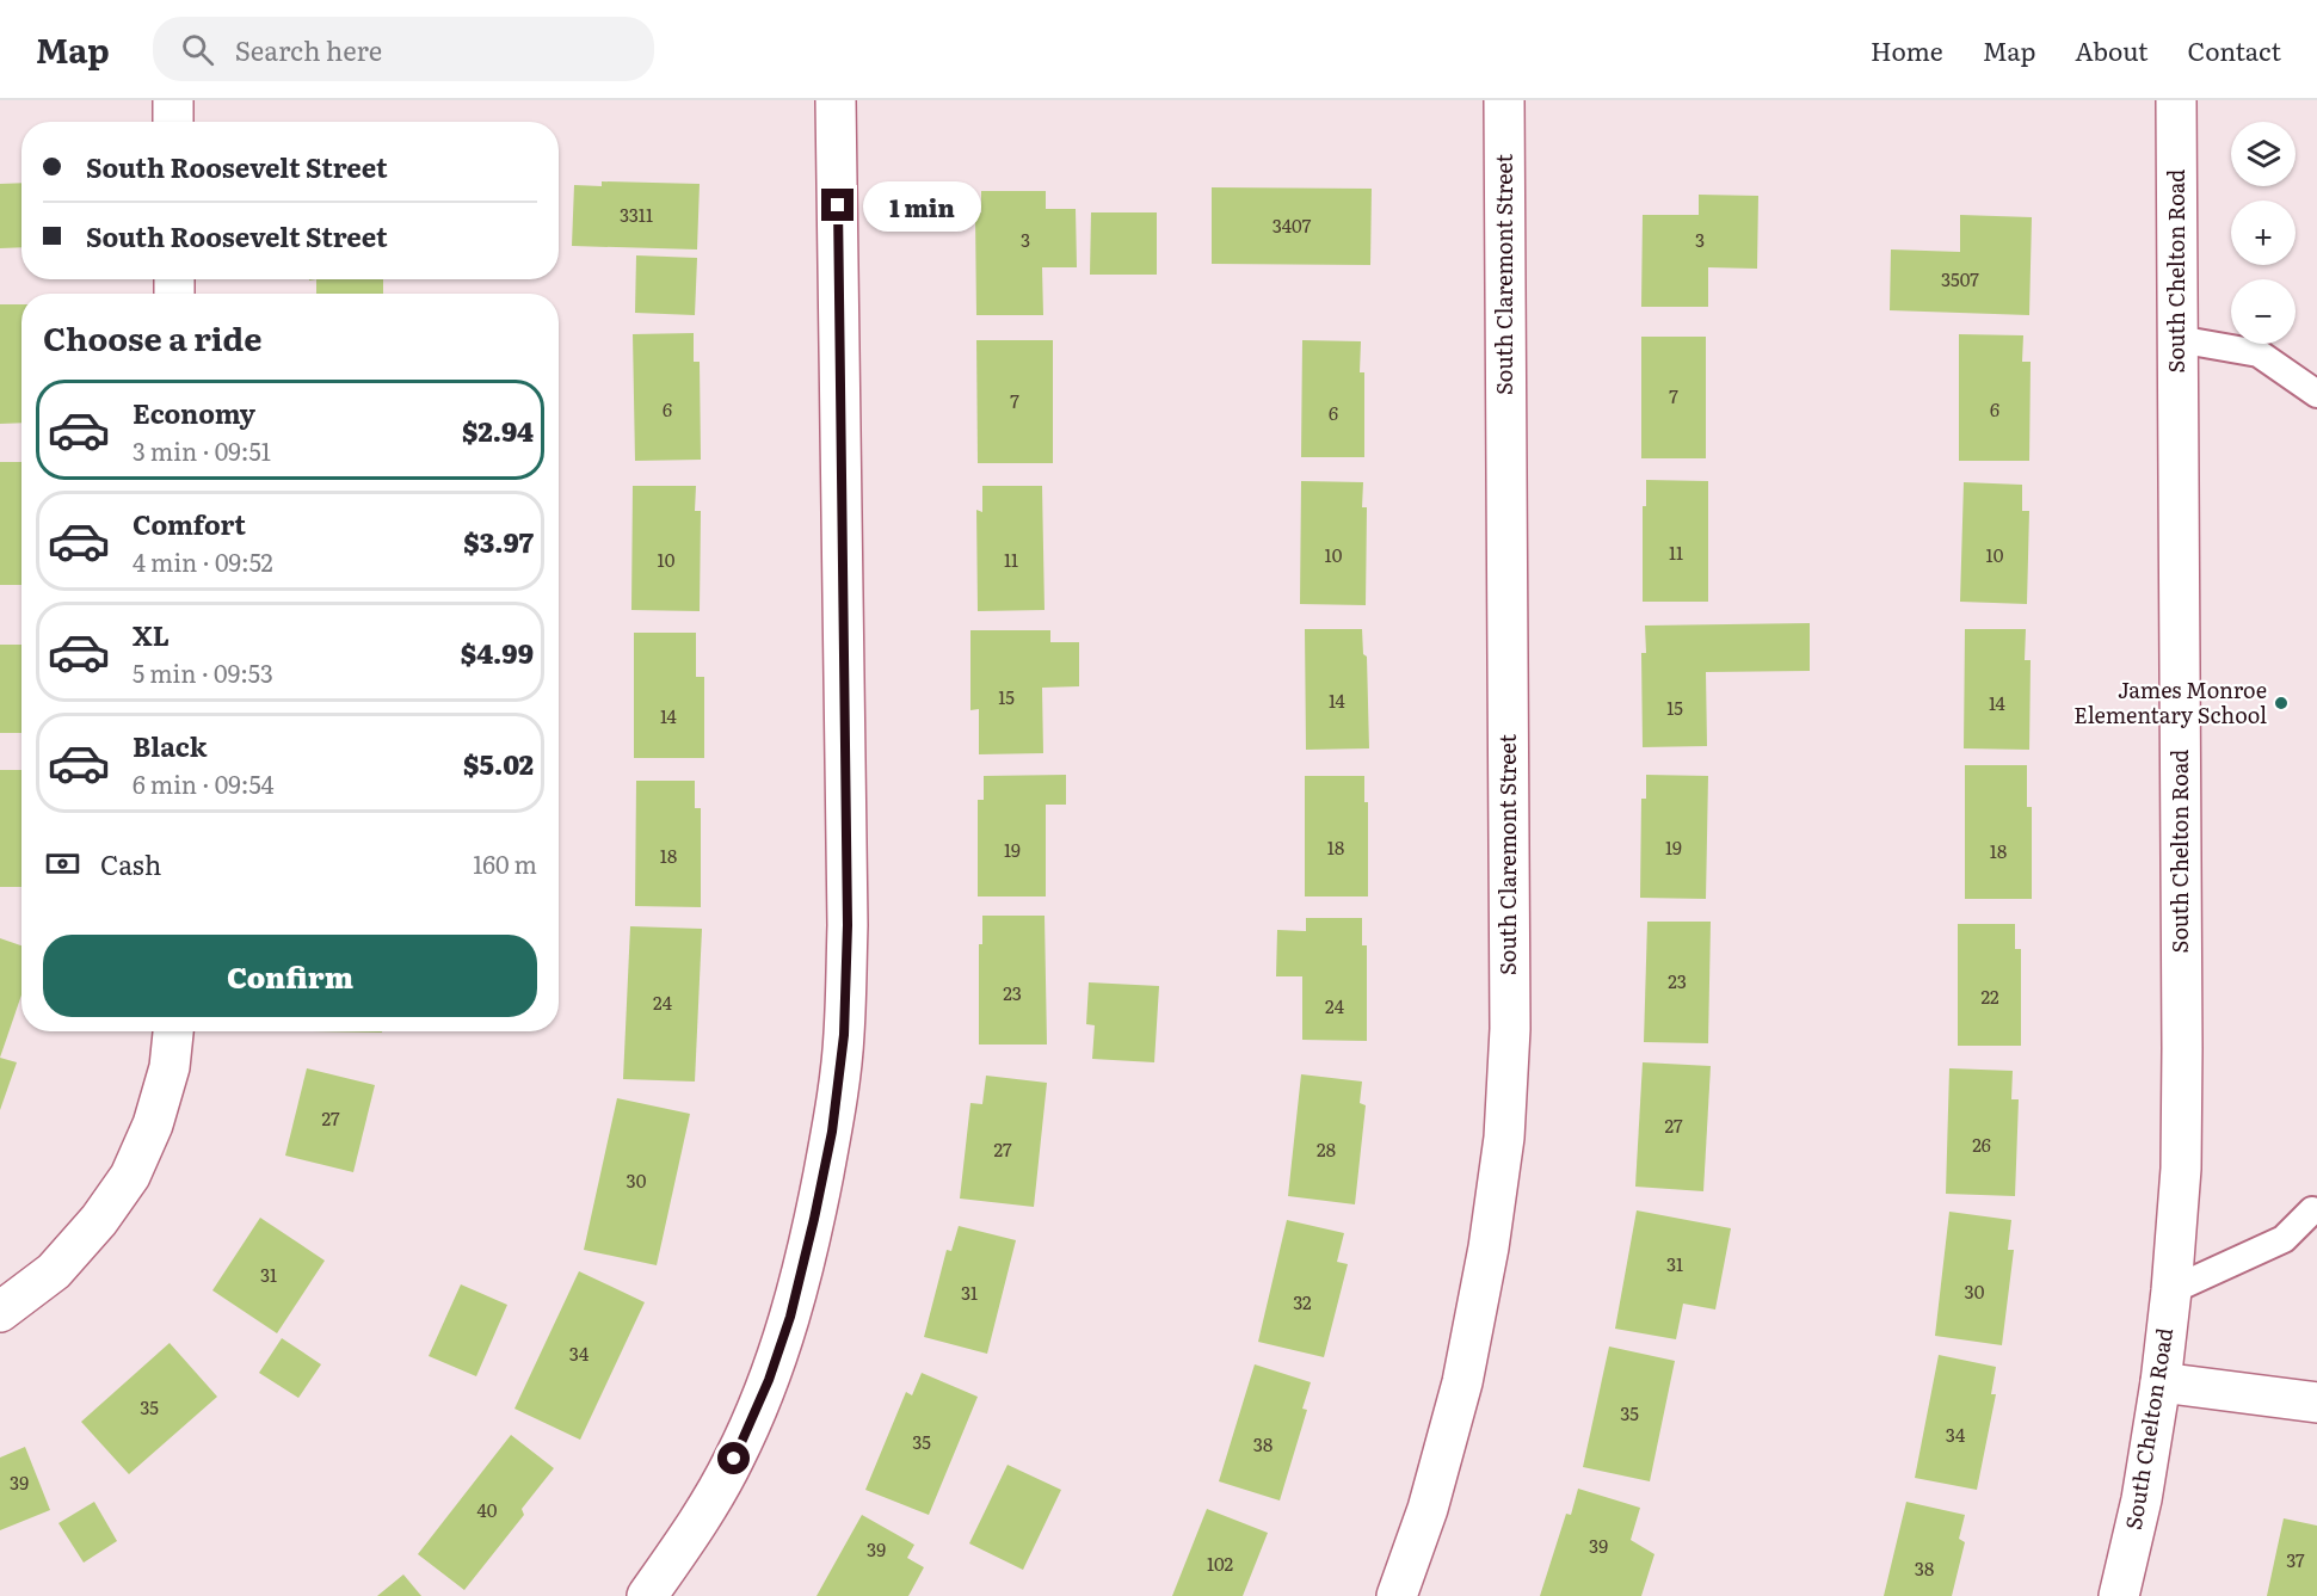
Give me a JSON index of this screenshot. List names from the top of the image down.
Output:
{
  "streets": {
    "street": ["South Chelton Road", "South Claremont Street"]
  },
  "places": ["James Monroe Elementary School"],
  "house_numbers": [
    "3311",
    "3407",
    "3",
    "3",
    "3507",
    "7",
    "7",
    "6",
    "6",
    "6",
    "11",
    "10",
    "10",
    "10",
    "11",
    "15",
    "14",
    "14",
    "15",
    "14",
    "18",
    "19",
    "19",
    "18",
    "18",
    "23",
    "23",
    "22",
    "24",
    "24",
    "27",
    "27",
    "26",
    "27",
    "28",
    "30",
    "31",
    "31",
    "30",
    "31",
    "32",
    "34",
    "35",
    "35",
    "34",
    "35",
    "38",
    "39",
    "40",
    "39",
    "39",
    "37",
    "102",
    "38"
  ],
  "page": {
    "header": "Map",
    "search": "Search here",
    "nav": [
      "Home",
      "Map",
      "About",
      "Contact"
    ],
    "map_buttons": ["+", "−"],
    "banner": ["South Roosevelt Street", "South Roosevelt Street"],
    "bubble": "1 min",
    "heading": "Choose a ride",
    "list": [
      {
        "name": "Economy",
        "note": "3 min · 09:51",
        "value": "$2.94"
      },
      {
        "name": "Comfort",
        "note": "4 min · 09:52",
        "value": "$3.97"
      },
      {
        "name": "XL",
        "note": "5 min · 09:53",
        "value": "$4.99"
      },
      {
        "name": "Black",
        "note": "6 min · 09:54",
        "value": "$5.02"
      }
    ],
    "pay": ["Cash", "160 m"],
    "buttons": "Confirm"
  }
}
